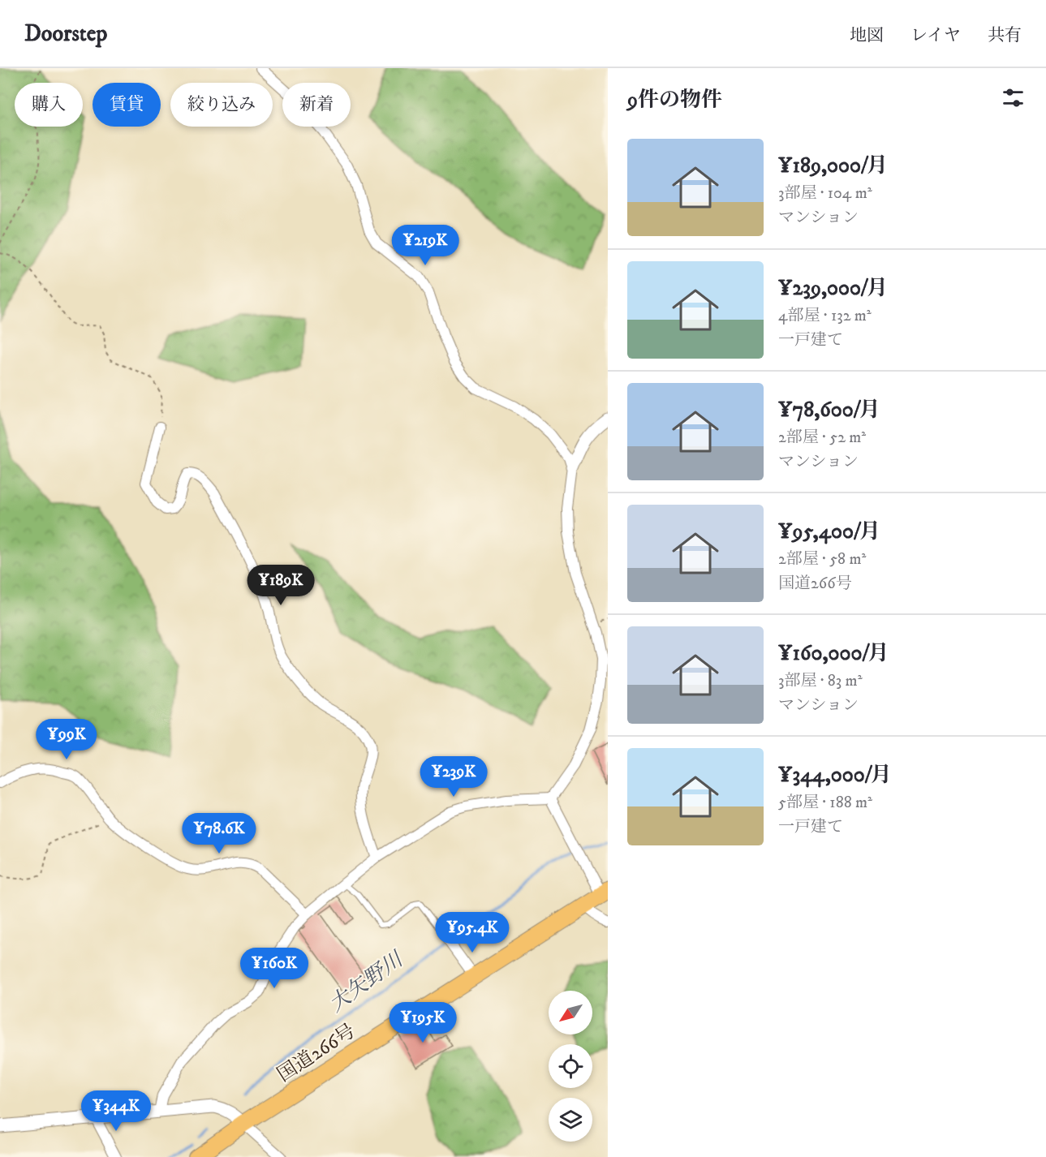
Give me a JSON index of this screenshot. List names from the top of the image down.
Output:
{
  "streets": {
    "highway": ["国道266号"]
  },
  "water": ["大矢野川"],
  "north": "bottom left",
  "page": {
    "header": "Doorstep",
    "nav": ["地図", "レイヤ", "共有"],
    "heading": "9件の物件",
    "chip": [
      "購入",
      "賃貸",
      "絞り込み",
      "新着"
    ],
    "list": [
      {
        "name": "¥189,000/月",
        "note": "3部屋 · 104 m² · マンション"
      },
      {
        "name": "¥239,000/月",
        "note": "4部屋 · 132 m² · 一戸建て"
      },
      {
        "name": "¥78,600/月",
        "note": "2部屋 · 52 m² · マンション"
      },
      {
        "name": "¥95,400/月",
        "note": "2部屋 · 58 m² · 国道266号"
      },
      {
        "name": "¥160,000/月",
        "note": "3部屋 · 83 m² · マンション"
      },
      {
        "name": "¥344,000/月",
        "note": "5部屋 · 188 m² · 一戸建て"
      }
    ],
    "price": [
      "¥219K",
      "¥189K",
      "¥99K",
      "¥239K",
      "¥78.6K",
      "¥95.4K",
      "¥160K",
      "¥195K",
      "¥344K"
    ]
  }
}
